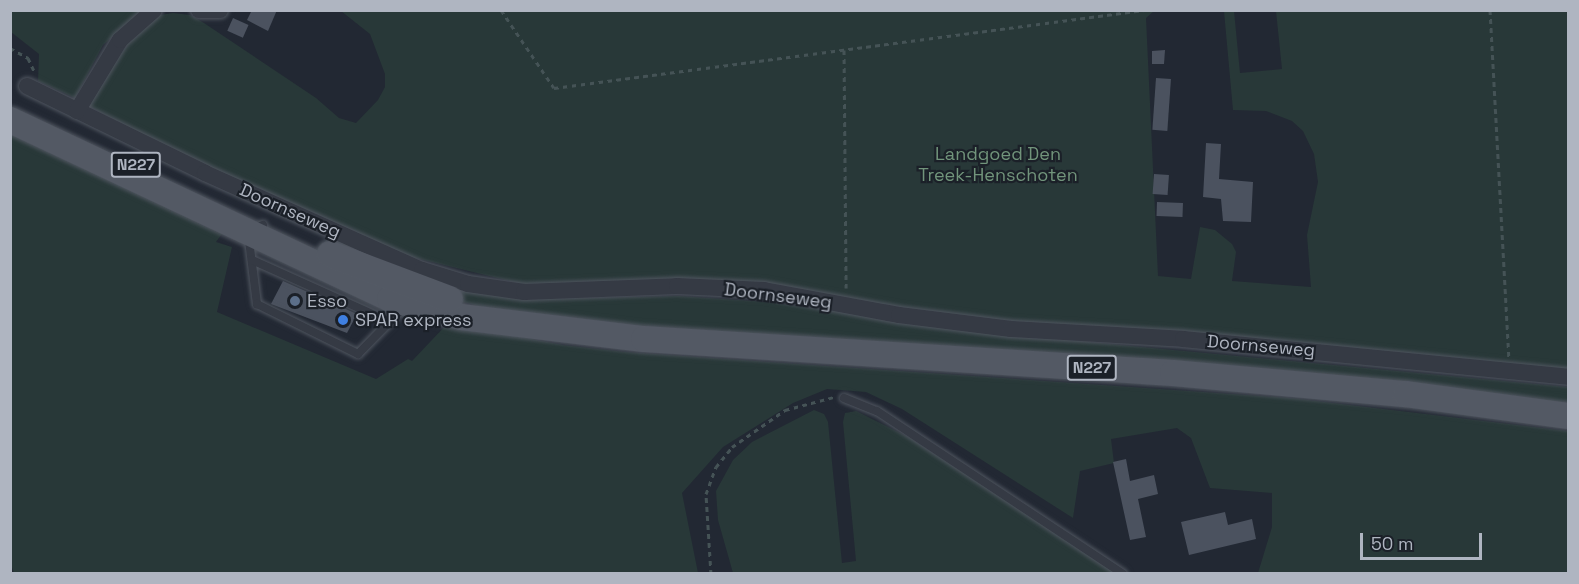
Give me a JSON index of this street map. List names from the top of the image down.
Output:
{
  "streets": {
    "main road": ["N227", "Doornseweg"]
  },
  "parks": ["Landgoed Den Treek-Henschoten"],
  "places": ["Esso", "SPAR express"],
  "scale_bar": "50 m"
}
